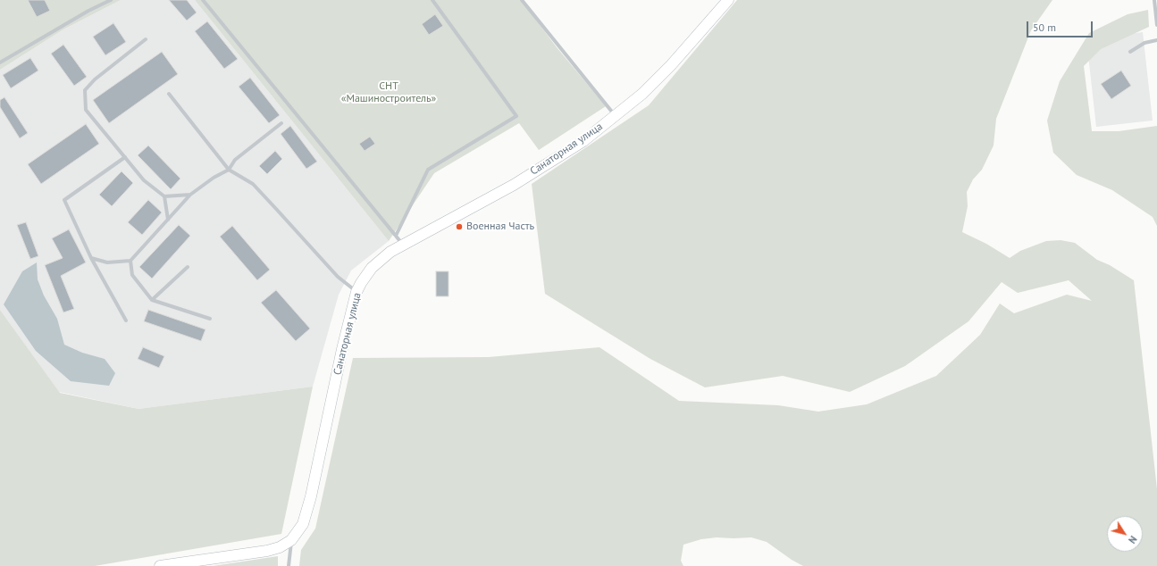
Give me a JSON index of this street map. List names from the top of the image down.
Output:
{
  "streets": {
    "street": ["Санаторная улица"]
  },
  "parks": ["СНТ «Машиностроитель»"],
  "places": ["Военная Часть"],
  "scale_bar": "50 m",
  "north": "bottom right"
}
